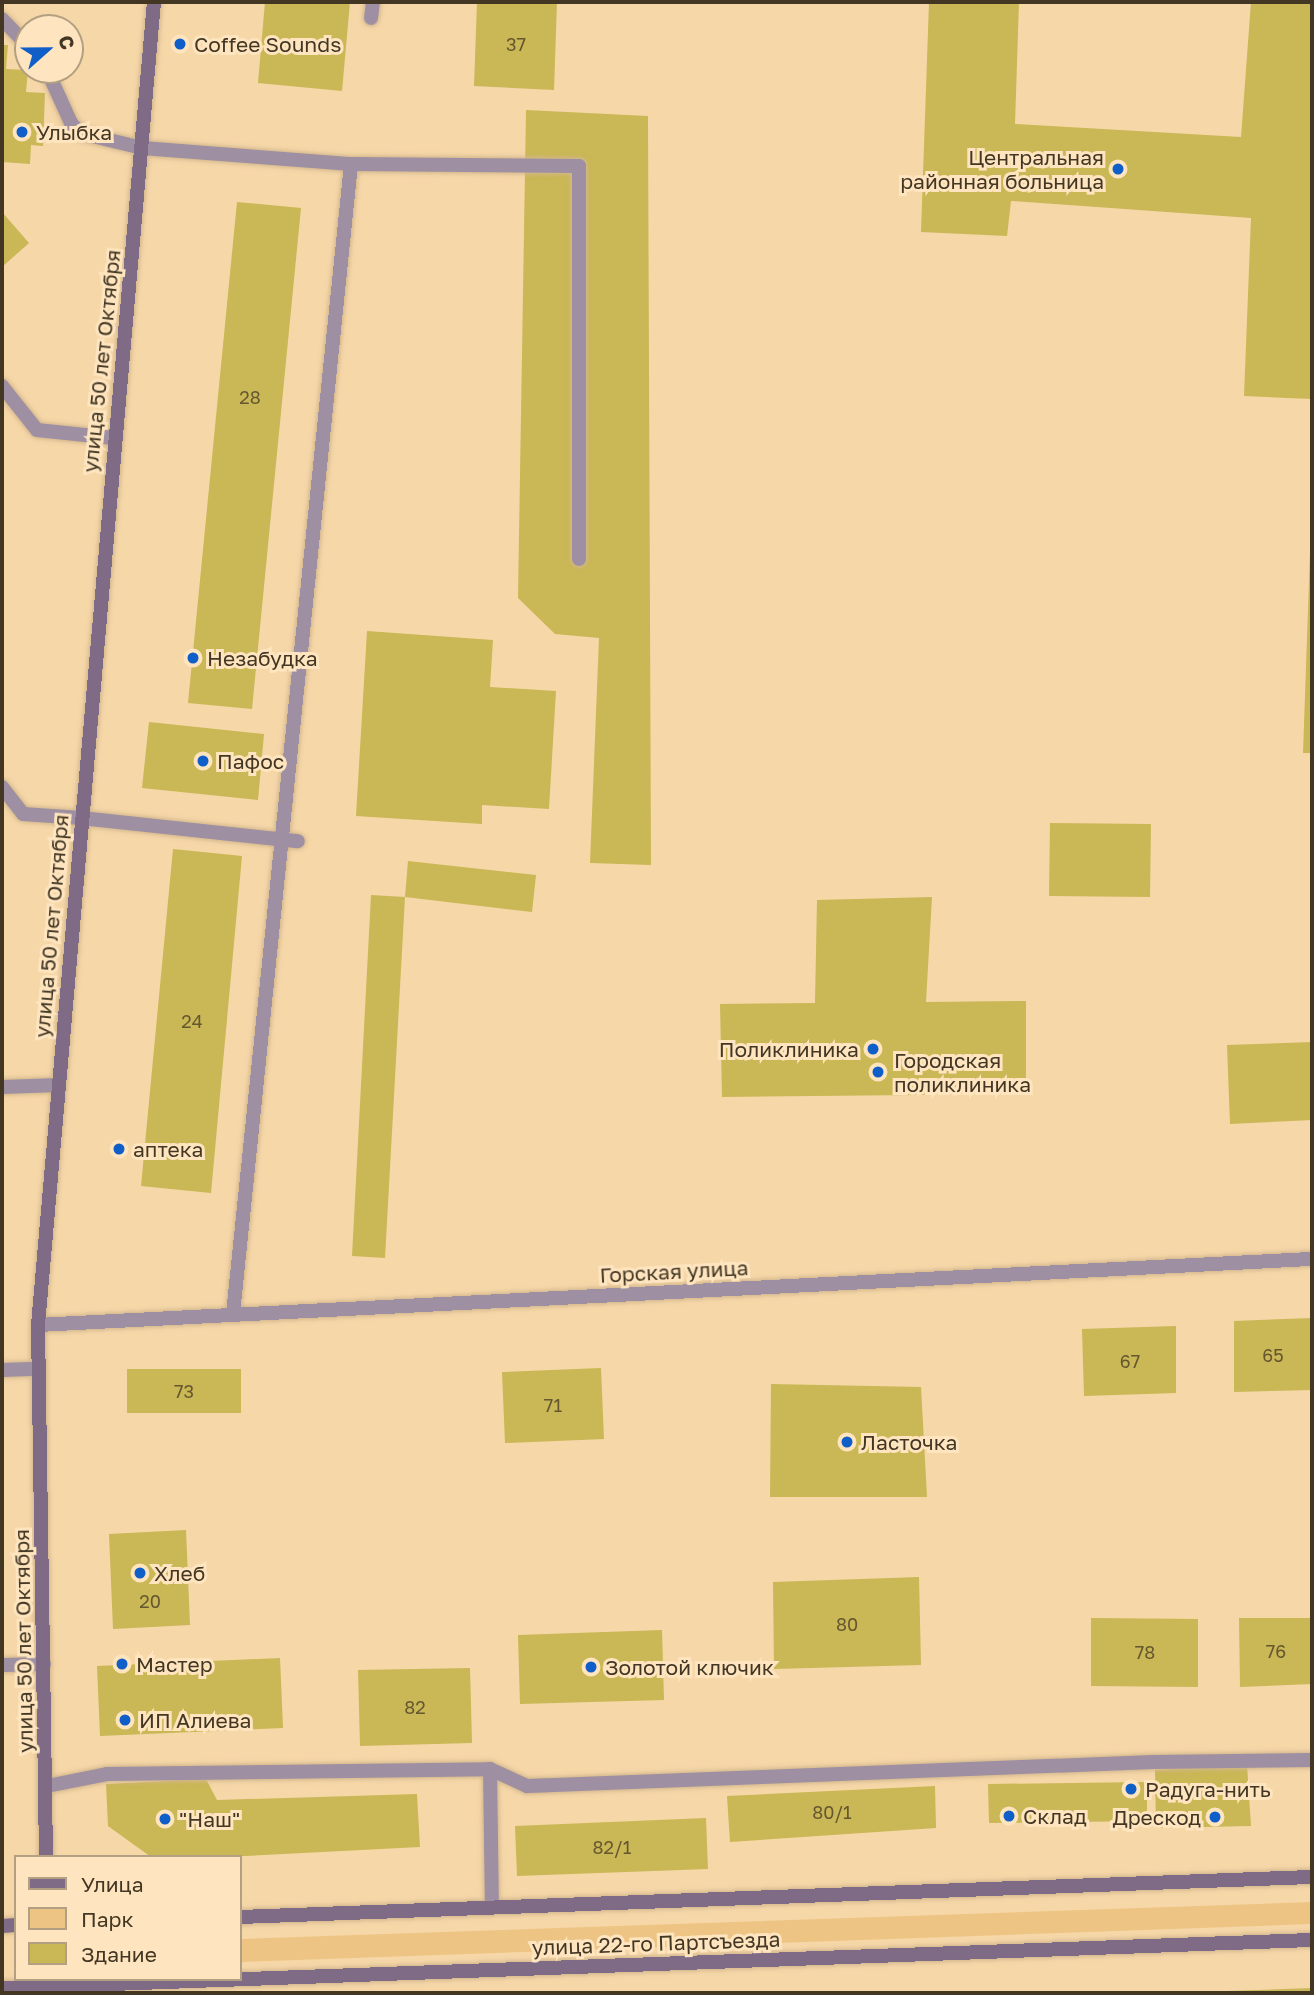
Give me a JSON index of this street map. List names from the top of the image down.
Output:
{
  "streets": {
    "main road": ["улица 50 лет Октября", "улица 22-го Партсъезда"],
    "street": ["Горская улица"]
  },
  "crossings": [
    ["улица 50 лет Октября", "Горская улица"]
  ],
  "places": [
    "Coffee Sounds",
    "Улыбка",
    "Центральная районная больница",
    "Незабудка",
    "Пафос",
    "Поликлиника",
    "Городская поликлиника",
    "аптека",
    "Ласточка",
    "Хлеб",
    "Мастер",
    "Золотой ключик",
    "ИП Алиева",
    "Радуга-нить",
    "Склад",
    "Дрескод",
    "\"Наш\""
  ],
  "house_numbers": [
    "37",
    "28",
    "24",
    "65",
    "67",
    "73",
    "71",
    "20",
    "80",
    "76",
    "78",
    "82",
    "80/1",
    "82/1"
  ],
  "legend": ["Улица", "Парк", "Здание"],
  "north": "right"
}
